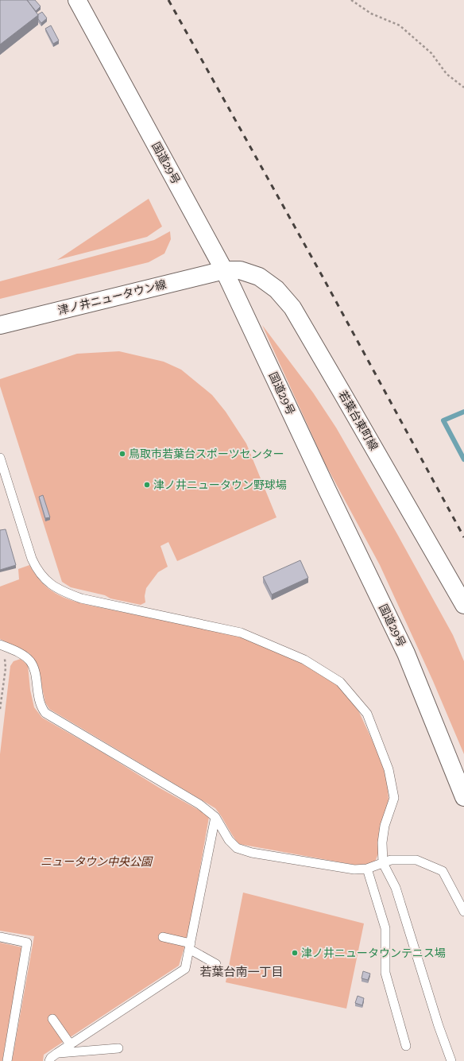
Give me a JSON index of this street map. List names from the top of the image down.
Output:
{
  "streets": {
    "main road": ["国道29号", "津ノ井ニュータウン線", "若葉台東町線"]
  },
  "crossings": [
    ["国道29号", "津ノ井ニュータウン線"],
    ["国道29号", "若葉台東町線"],
    ["津ノ井ニュータウン線", "若葉台東町線"]
  ],
  "districts": ["若葉台南一丁目"],
  "parks": ["ニュータウン中央公園"],
  "places": ["鳥取市若葉台スポーツセンター", "津ノ井ニュータウン野球場", "津ノ井ニュータウンテニス場"]
}
